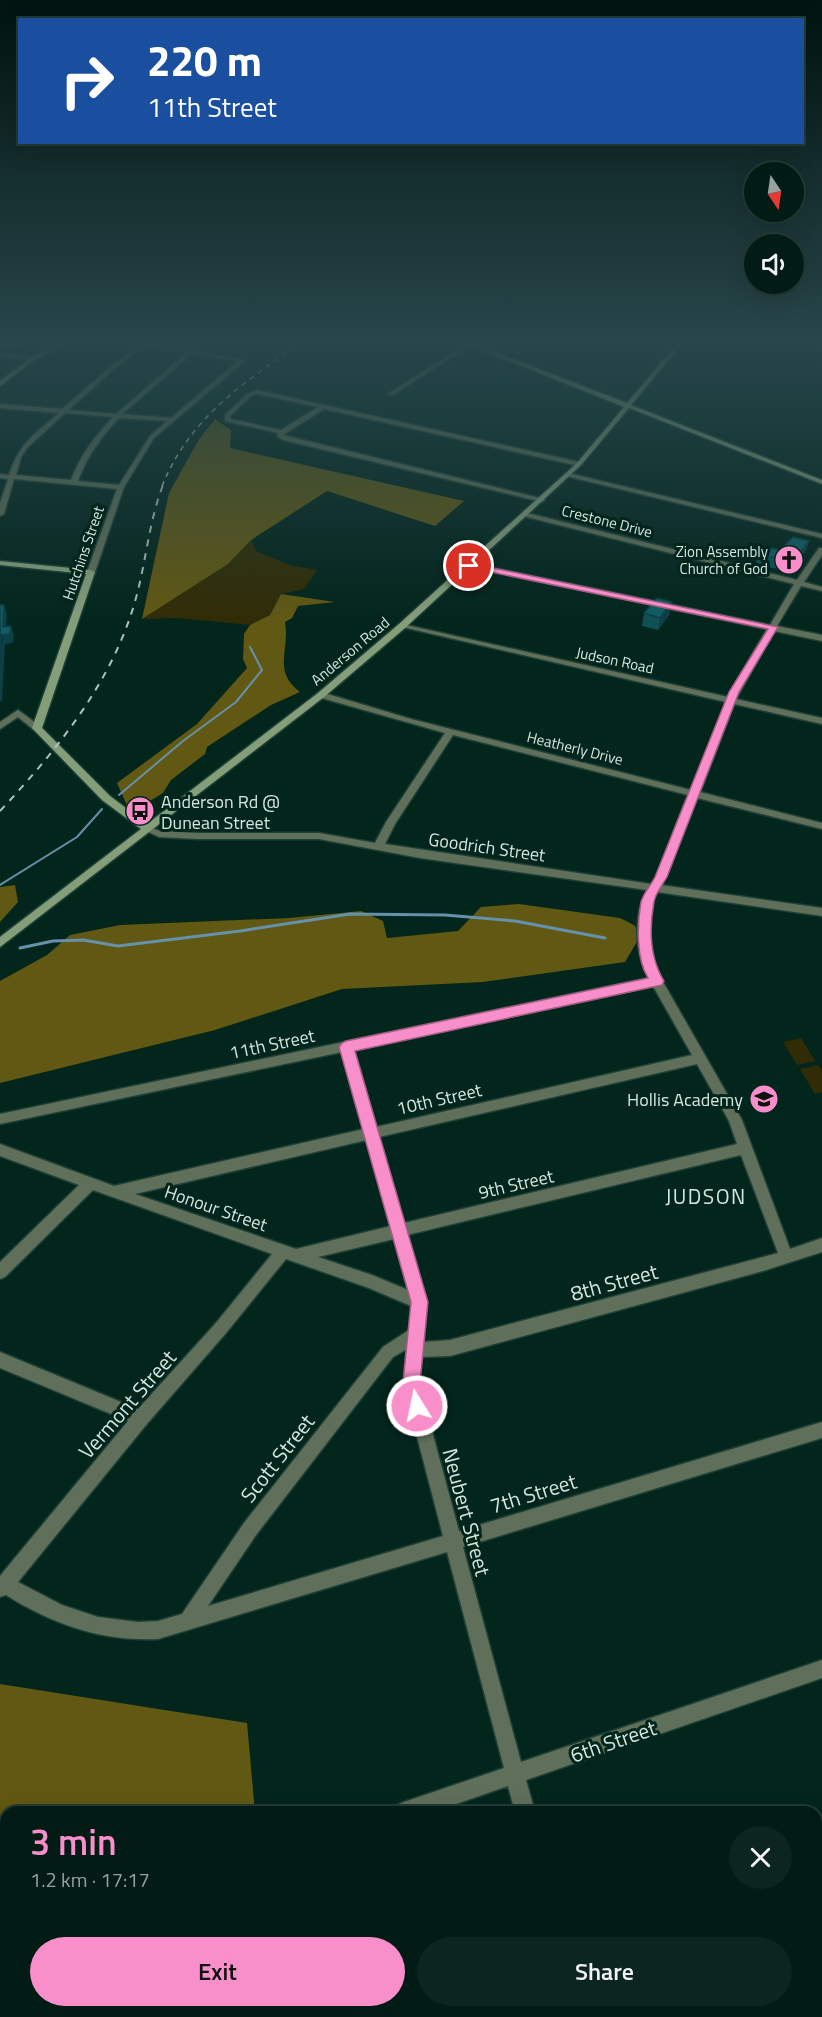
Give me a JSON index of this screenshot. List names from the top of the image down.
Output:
{
  "streets": {
    "main road": ["Hutchins Street", "Anderson Road"],
    "street": [
      "Crestone Drive",
      "Judson Road",
      "Heatherly Drive",
      "Goodrich Street",
      "11th Street",
      "10th Street",
      "9th Street",
      "Honour Street",
      "8th Street",
      "Vermont Street",
      "Scott Street",
      "7th Street",
      "Neubert Street",
      "6th Street"
    ]
  },
  "crossings": [
    ["Crestone Drive", "Anderson Road"],
    ["Anderson Road", "Judson Road"],
    ["Anderson Road", "Heatherly Drive"],
    ["Anderson Road", "Goodrich Street"],
    ["11th Street", "Neubert Street"],
    ["10th Street", "Honour Street"],
    ["10th Street", "Neubert Street"],
    ["9th Street", "Honour Street"],
    ["9th Street", "Vermont Street"],
    ["9th Street", "Neubert Street"],
    ["Honour Street", "Vermont Street"],
    ["Honour Street", "Neubert Street"],
    ["8th Street", "Scott Street"],
    ["8th Street", "Neubert Street"],
    ["Vermont Street", "7th Street"],
    ["Scott Street", "7th Street"],
    ["Scott Street", "Neubert Street"],
    ["7th Street", "Neubert Street"],
    ["Neubert Street", "6th Street"]
  ],
  "districts": ["JUDSON"],
  "places": {
    "church": ["Zion Assembly Church of God"],
    "bus stop": ["Anderson Rd @ Dunean Street"],
    "school or university": ["Hollis Academy"]
  },
  "north": "bottom",
  "page": {
    "turn": ["220 m", "11th Street"],
    "heading": ["3 min", "1.2 km · 17:17"],
    "buttons": ["Exit", "Share"]
  }
}
